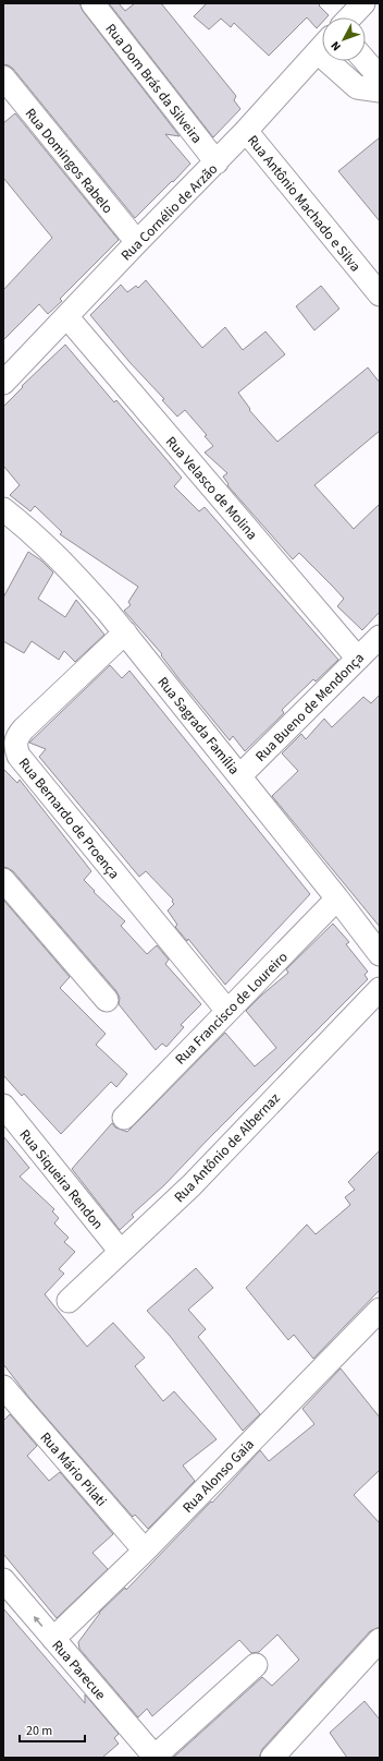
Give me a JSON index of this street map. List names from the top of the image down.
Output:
{
  "streets": {
    "street": [
      "Rua Dom Brás da Silveira",
      "Rua Domingos Rabelo",
      "Rua Antônio Machado e Silva",
      "Rua Cornélio de Arzão",
      "Rua Velasco de Molina",
      "Rua Bueno de Mendonça",
      "Rua Sagrada Família",
      "Rua Bernardo de Proença",
      "Rua Francisco de Loureiro",
      "Rua Antônio de Albernaz",
      "Rua Siqueira Rendon",
      "Rua Mário Pilati",
      "Rua Alonso Gaia",
      "Rua Parecue"
    ]
  },
  "crossings": [
    ["Rua Dom Brás da Silveira", "Rua Cornélio de Arzão"],
    ["Rua Domingos Rabelo", "Rua Cornélio de Arzão"],
    ["Rua Antônio Machado e Silva", "Rua Cornélio de Arzão"],
    ["Rua Cornélio de Arzão", "Rua Velasco de Molina"],
    ["Rua Velasco de Molina", "Rua Bueno de Mendonça"],
    ["Rua Bueno de Mendonça", "Rua Sagrada Família"],
    ["Rua Sagrada Família", "Rua Bernardo de Proença"],
    ["Rua Sagrada Família", "Rua Francisco de Loureiro"],
    ["Rua Bernardo de Proença", "Rua Francisco de Loureiro"],
    ["Rua Antônio de Albernaz", "Rua Siqueira Rendon"],
    ["Rua Mário Pilati", "Rua Alonso Gaia"],
    ["Rua Alonso Gaia", "Rua Parecue"]
  ],
  "scale_bar": "20 m",
  "north": "bottom left"
}
